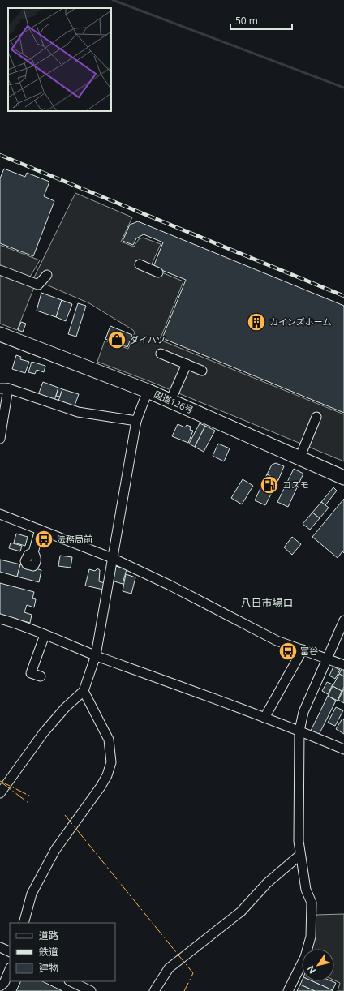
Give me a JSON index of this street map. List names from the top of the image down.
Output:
{
  "streets": {
    "highway": ["国道126号"]
  },
  "districts": ["八日市場ロ"],
  "places": {
    "building": ["カインズホーム"],
    "shop": ["ダイハツ"],
    "fuel station": ["コスモ"],
    "bus stop": ["法務局前", "富谷"]
  },
  "legend": ["道路", "鉄道", "建物"],
  "scale_bar": "50 m",
  "north": "bottom left"
}
